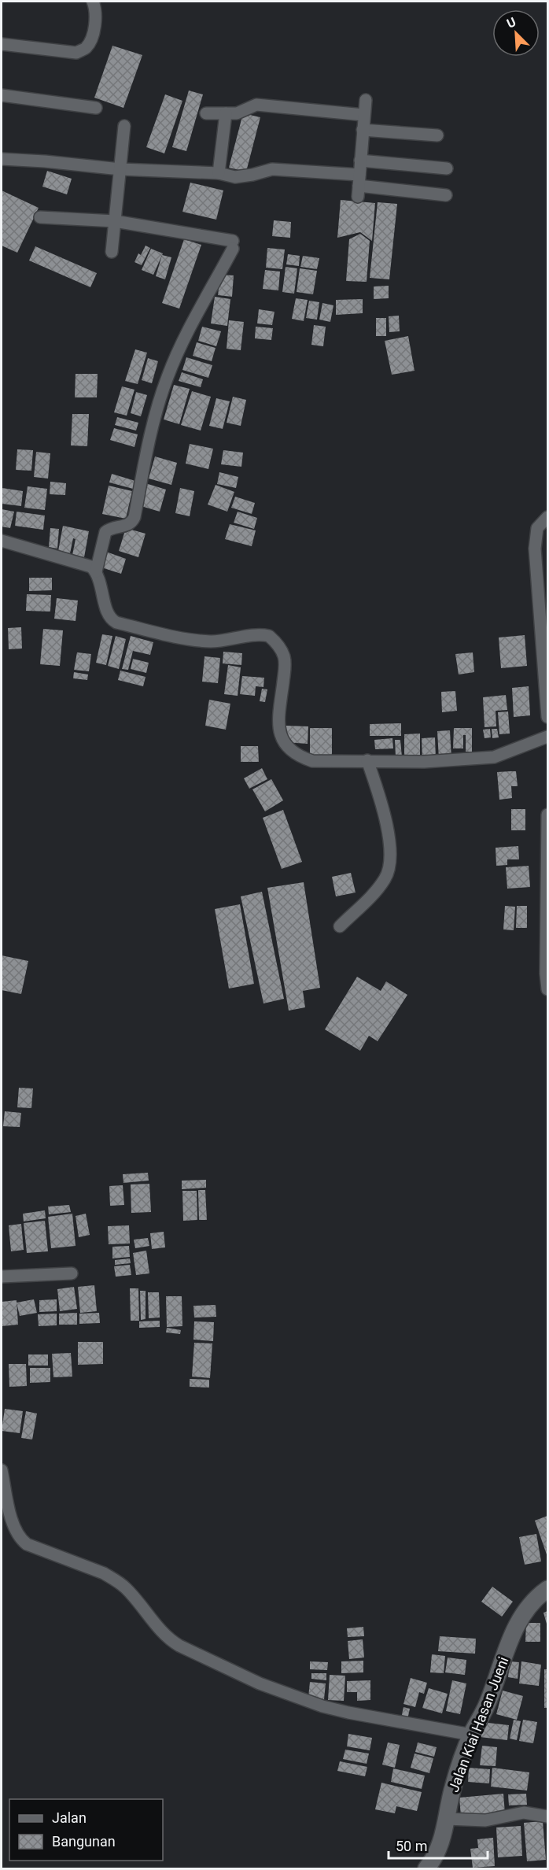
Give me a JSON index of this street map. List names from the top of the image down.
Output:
{
  "streets": {
    "street": ["Jalan Kiai Hasan Jueni"]
  },
  "legend": ["Jalan", "Bangunan"],
  "scale_bar": "50 m",
  "north": "top left"
}
